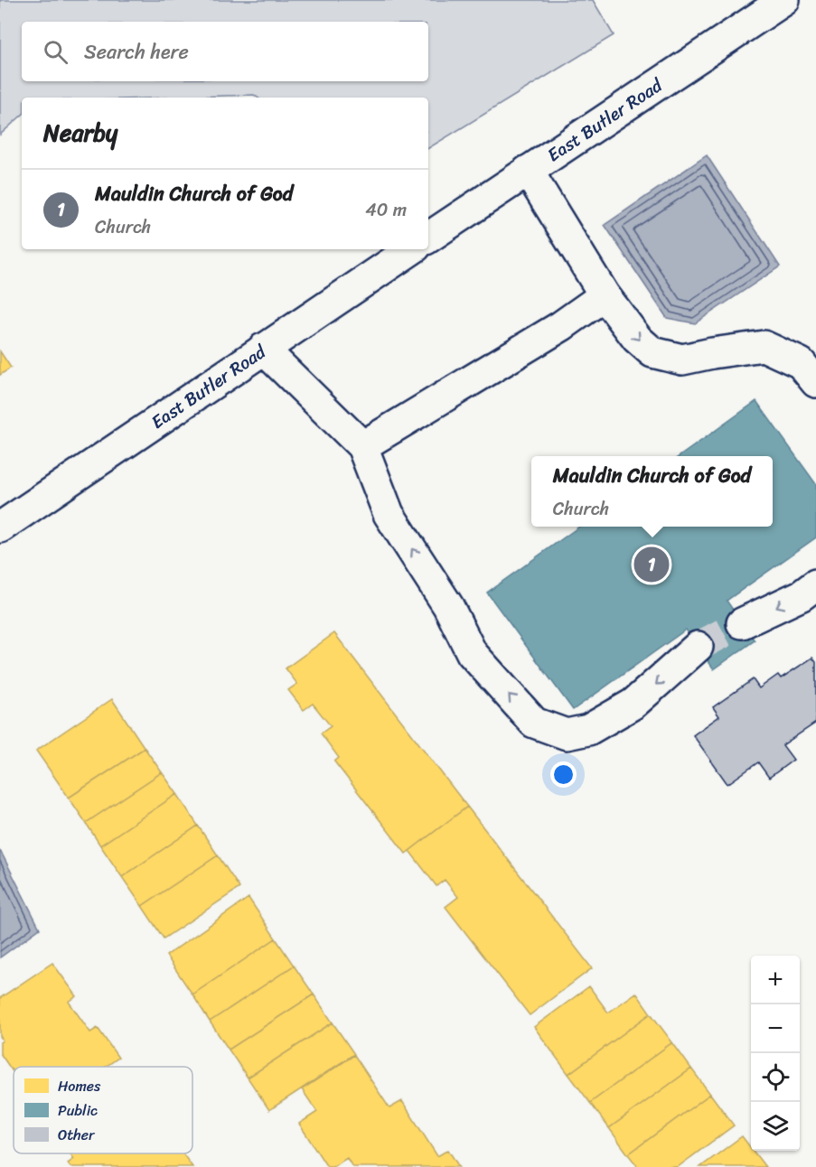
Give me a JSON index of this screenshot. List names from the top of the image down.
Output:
{
  "streets": {
    "main road": ["East Butler Road"]
  },
  "legend": ["Homes", "Public", "Other"],
  "page": {
    "search": "Search here",
    "heading": "Nearby",
    "list": [
      {
        "mark": "1",
        "name": "Mauldin Church of God",
        "note": "Church",
        "value": "40 m"
      }
    ],
    "popup": ["Mauldin Church of God", "Church"],
    "pins": "1",
    "map_buttons": ["+", "−"]
  }
}
